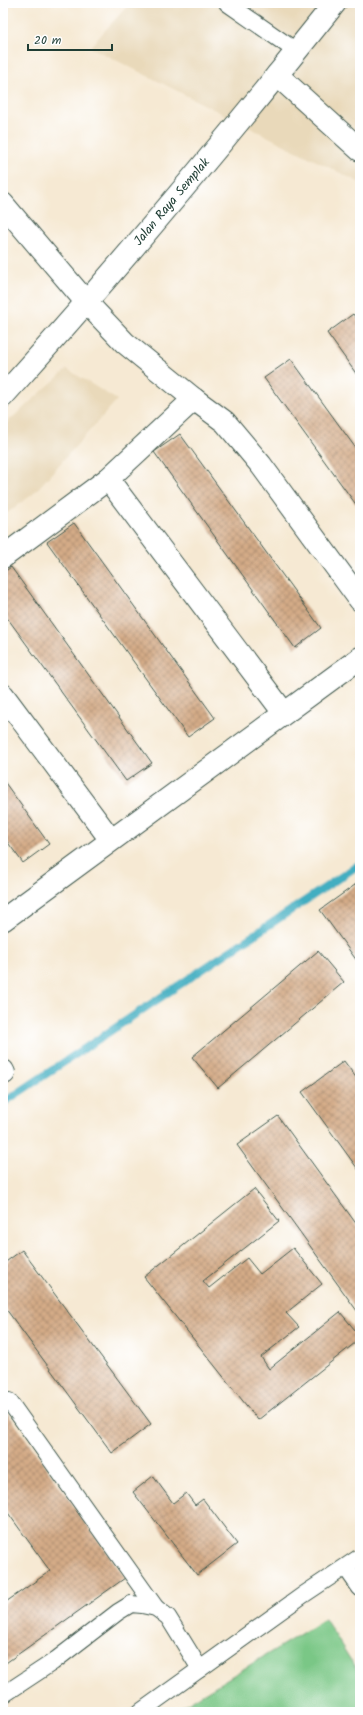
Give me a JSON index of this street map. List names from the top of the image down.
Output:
{
  "streets": {
    "street": ["Jalan Raya Semplak"]
  },
  "scale_bar": "20 m"
}
